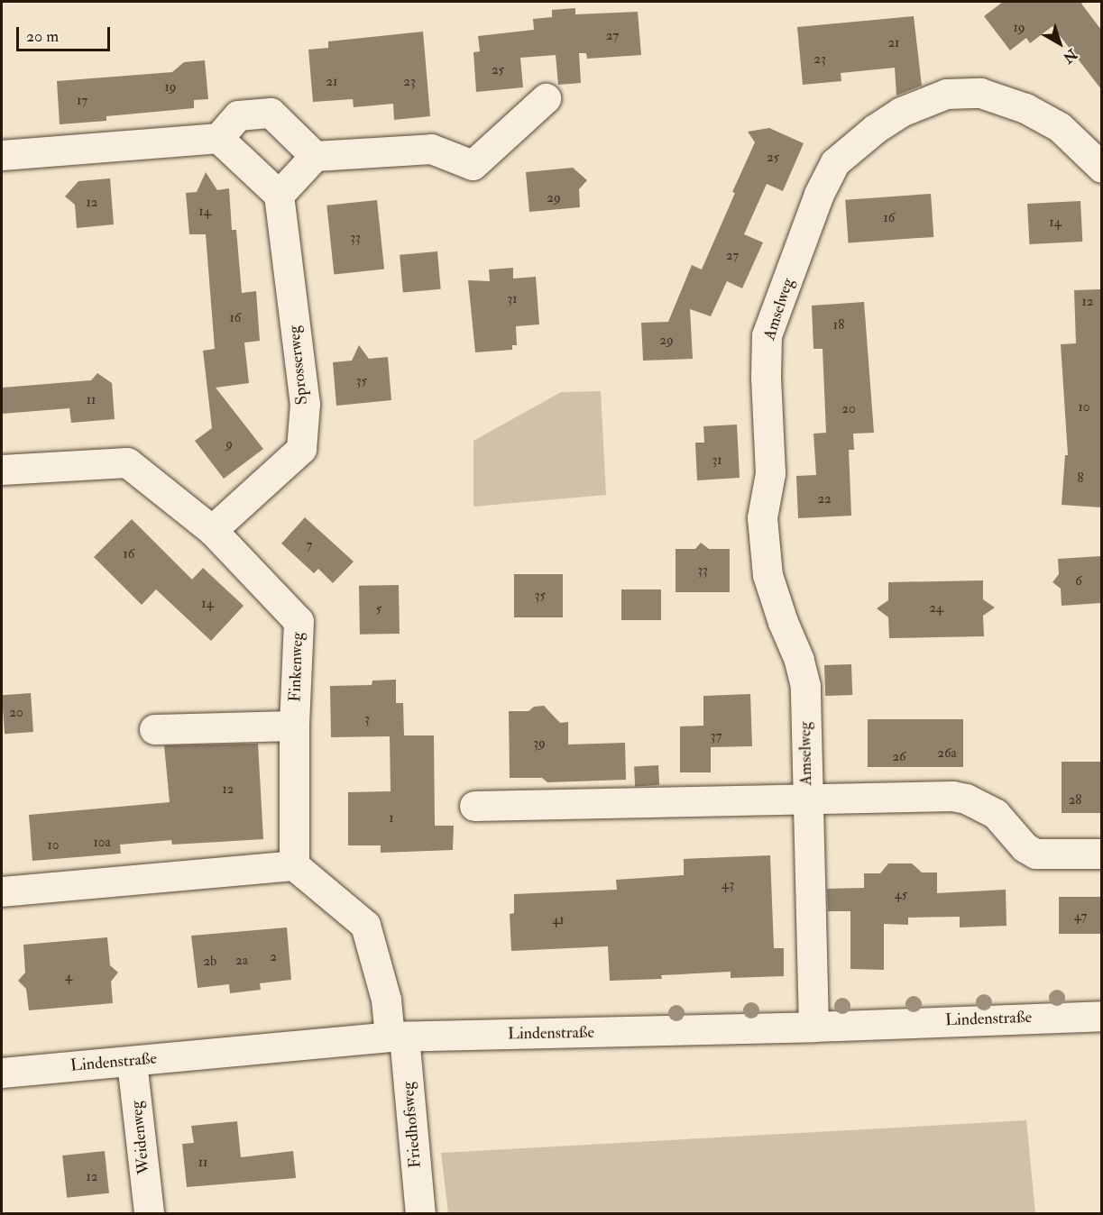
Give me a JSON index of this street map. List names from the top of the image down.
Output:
{
  "streets": {
    "street": [
      "Amselweg",
      "Sprosserweg",
      "Finkenweg",
      "Lindenstraße",
      "Friedhofsweg",
      "Weidenweg"
    ]
  },
  "crossings": [
    ["Amselweg", "Lindenstraße"],
    ["Sprosserweg", "Finkenweg"],
    ["Lindenstraße", "Friedhofsweg"],
    ["Lindenstraße", "Weidenweg"]
  ],
  "house_numbers": [
    "19",
    "27",
    "21",
    "23",
    "25",
    "21",
    "23",
    "19",
    "17",
    "25",
    "29",
    "12",
    "14",
    "16",
    "14",
    "33",
    "27",
    "31",
    "12",
    "16",
    "18",
    "29",
    "35",
    "11",
    "10",
    "20",
    "9",
    "31",
    "8",
    "22",
    "7",
    "16",
    "33",
    "6",
    "35",
    "14",
    "24",
    "5",
    "20",
    "3",
    "37",
    "39",
    "26a",
    "26",
    "12",
    "28",
    "1",
    "10a",
    "10",
    "43",
    "45",
    "47",
    "41",
    "2",
    "2a",
    "2b",
    "4",
    "11",
    "12"
  ],
  "scale_bar": "20 m",
  "north": "bottom right"
}
